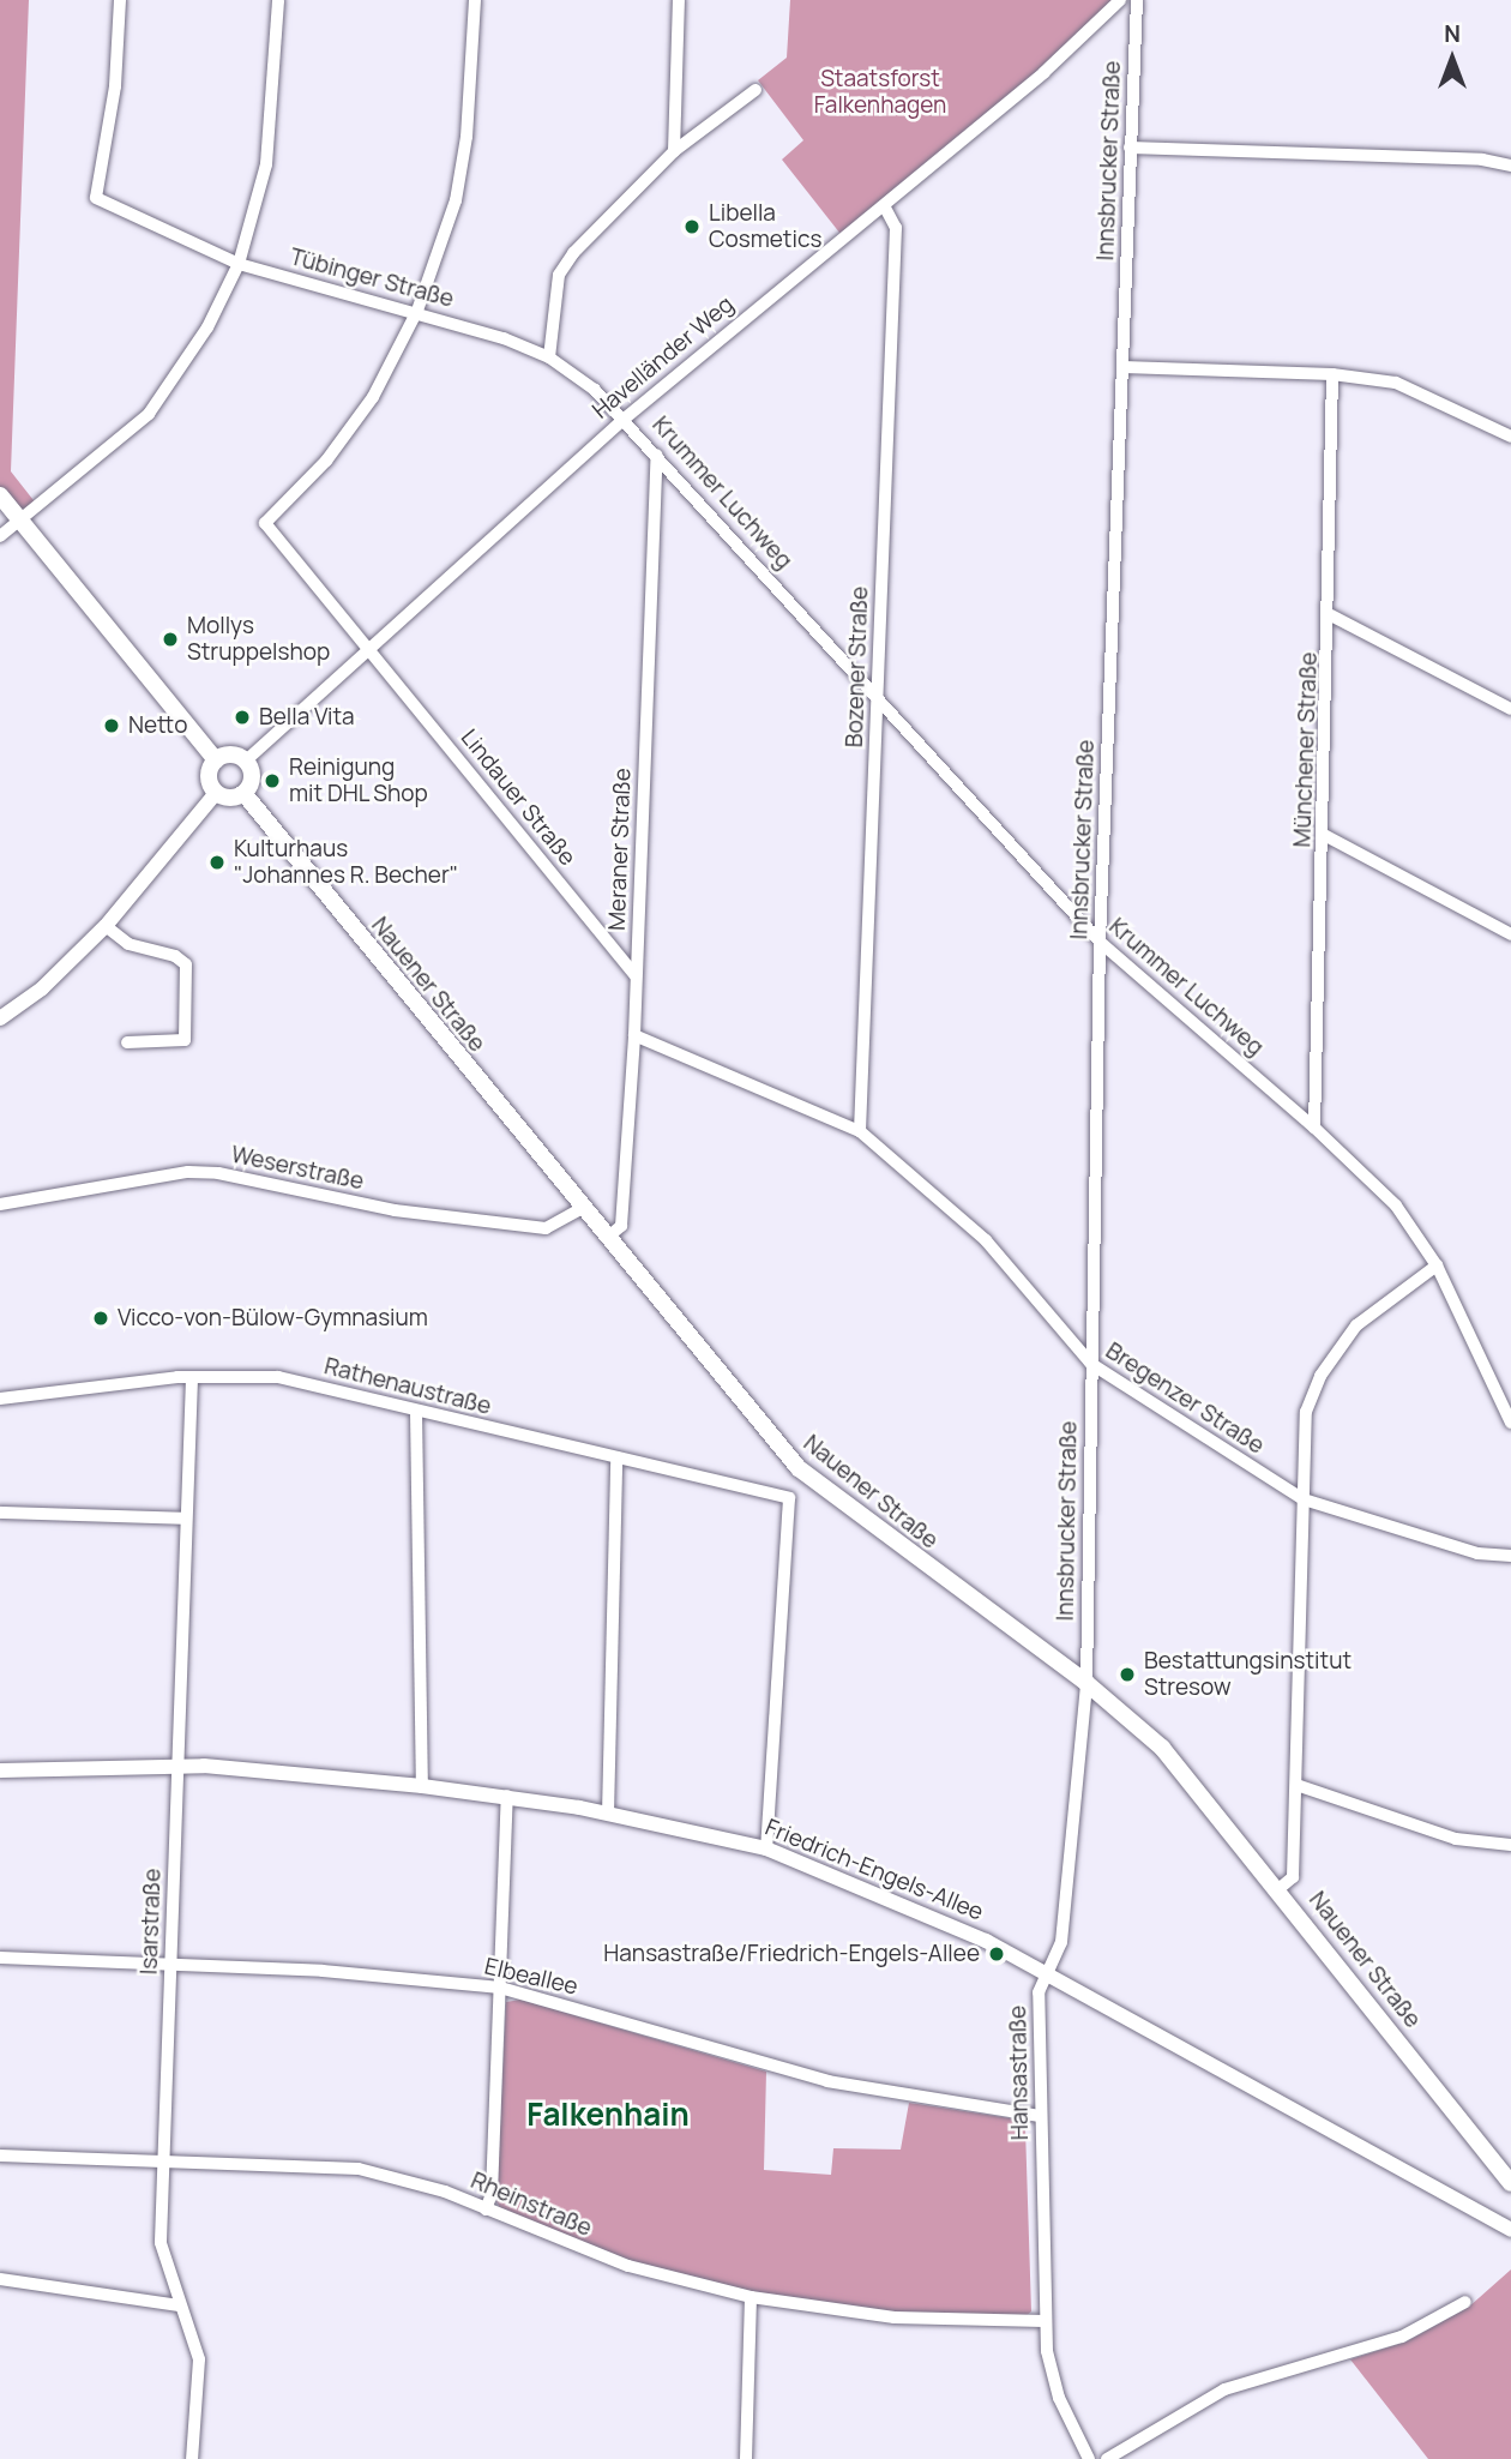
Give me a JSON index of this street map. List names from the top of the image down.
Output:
{
  "streets": {
    "main road": ["Nauener Straße"],
    "street": [
      "Innsbrucker Straße",
      "Tübinger Straße",
      "Havelländer Weg",
      "Krummer Luchweg",
      "Bozener Straße",
      "Münchener Straße",
      "Lindauer Straße",
      "Meraner Straße",
      "Weserstraße",
      "Rathenaustraße",
      "Bregenzer Straße",
      "Friedrich-Engels-Allee",
      "Isarstraße",
      "Elbeallee",
      "Hansastraße",
      "Rheinstraße"
    ]
  },
  "crossings": [
    ["Innsbrucker Straße", "Krummer Luchweg"],
    ["Innsbrucker Straße", "Nauener Straße"],
    ["Innsbrucker Straße", "Bregenzer Straße"],
    ["Innsbrucker Straße", "Hansastraße"],
    ["Tübinger Straße", "Havelländer Weg"],
    ["Tübinger Straße", "Krummer Luchweg"],
    ["Tübinger Straße", "Lindauer Straße"],
    ["Havelländer Weg", "Krummer Luchweg"],
    ["Havelländer Weg", "Bozener Straße"],
    ["Havelländer Weg", "Lindauer Straße"],
    ["Havelländer Weg", "Nauener Straße"],
    ["Krummer Luchweg", "Bozener Straße"],
    ["Krummer Luchweg", "Münchener Straße"],
    ["Krummer Luchweg", "Meraner Straße"],
    ["Bozener Straße", "Bregenzer Straße"],
    ["Lindauer Straße", "Meraner Straße"],
    ["Meraner Straße", "Nauener Straße"],
    ["Meraner Straße", "Bregenzer Straße"],
    ["Nauener Straße", "Weserstraße"],
    ["Nauener Straße", "Hansastraße"],
    ["Rathenaustraße", "Friedrich-Engels-Allee"],
    ["Rathenaustraße", "Isarstraße"],
    ["Friedrich-Engels-Allee", "Isarstraße"],
    ["Friedrich-Engels-Allee", "Hansastraße"],
    ["Isarstraße", "Elbeallee"],
    ["Isarstraße", "Rheinstraße"],
    ["Elbeallee", "Hansastraße"],
    ["Hansastraße", "Rheinstraße"]
  ],
  "districts": ["Falkenhain"],
  "parks": ["Staatsforst Falkenhagen"],
  "places": [
    "Libella Cosmetics",
    "Mollys Struppelshop",
    "Bella Vita",
    "Netto",
    "Reinigung mit DHL Shop",
    "Kulturhaus \"Johannes R. Becher\"",
    "Vicco-von-Bülow-Gymnasium",
    "Bestattungsinstitut Stresow",
    "Hansastraße/Friedrich-Engels-Allee"
  ],
  "north": "top"
}
